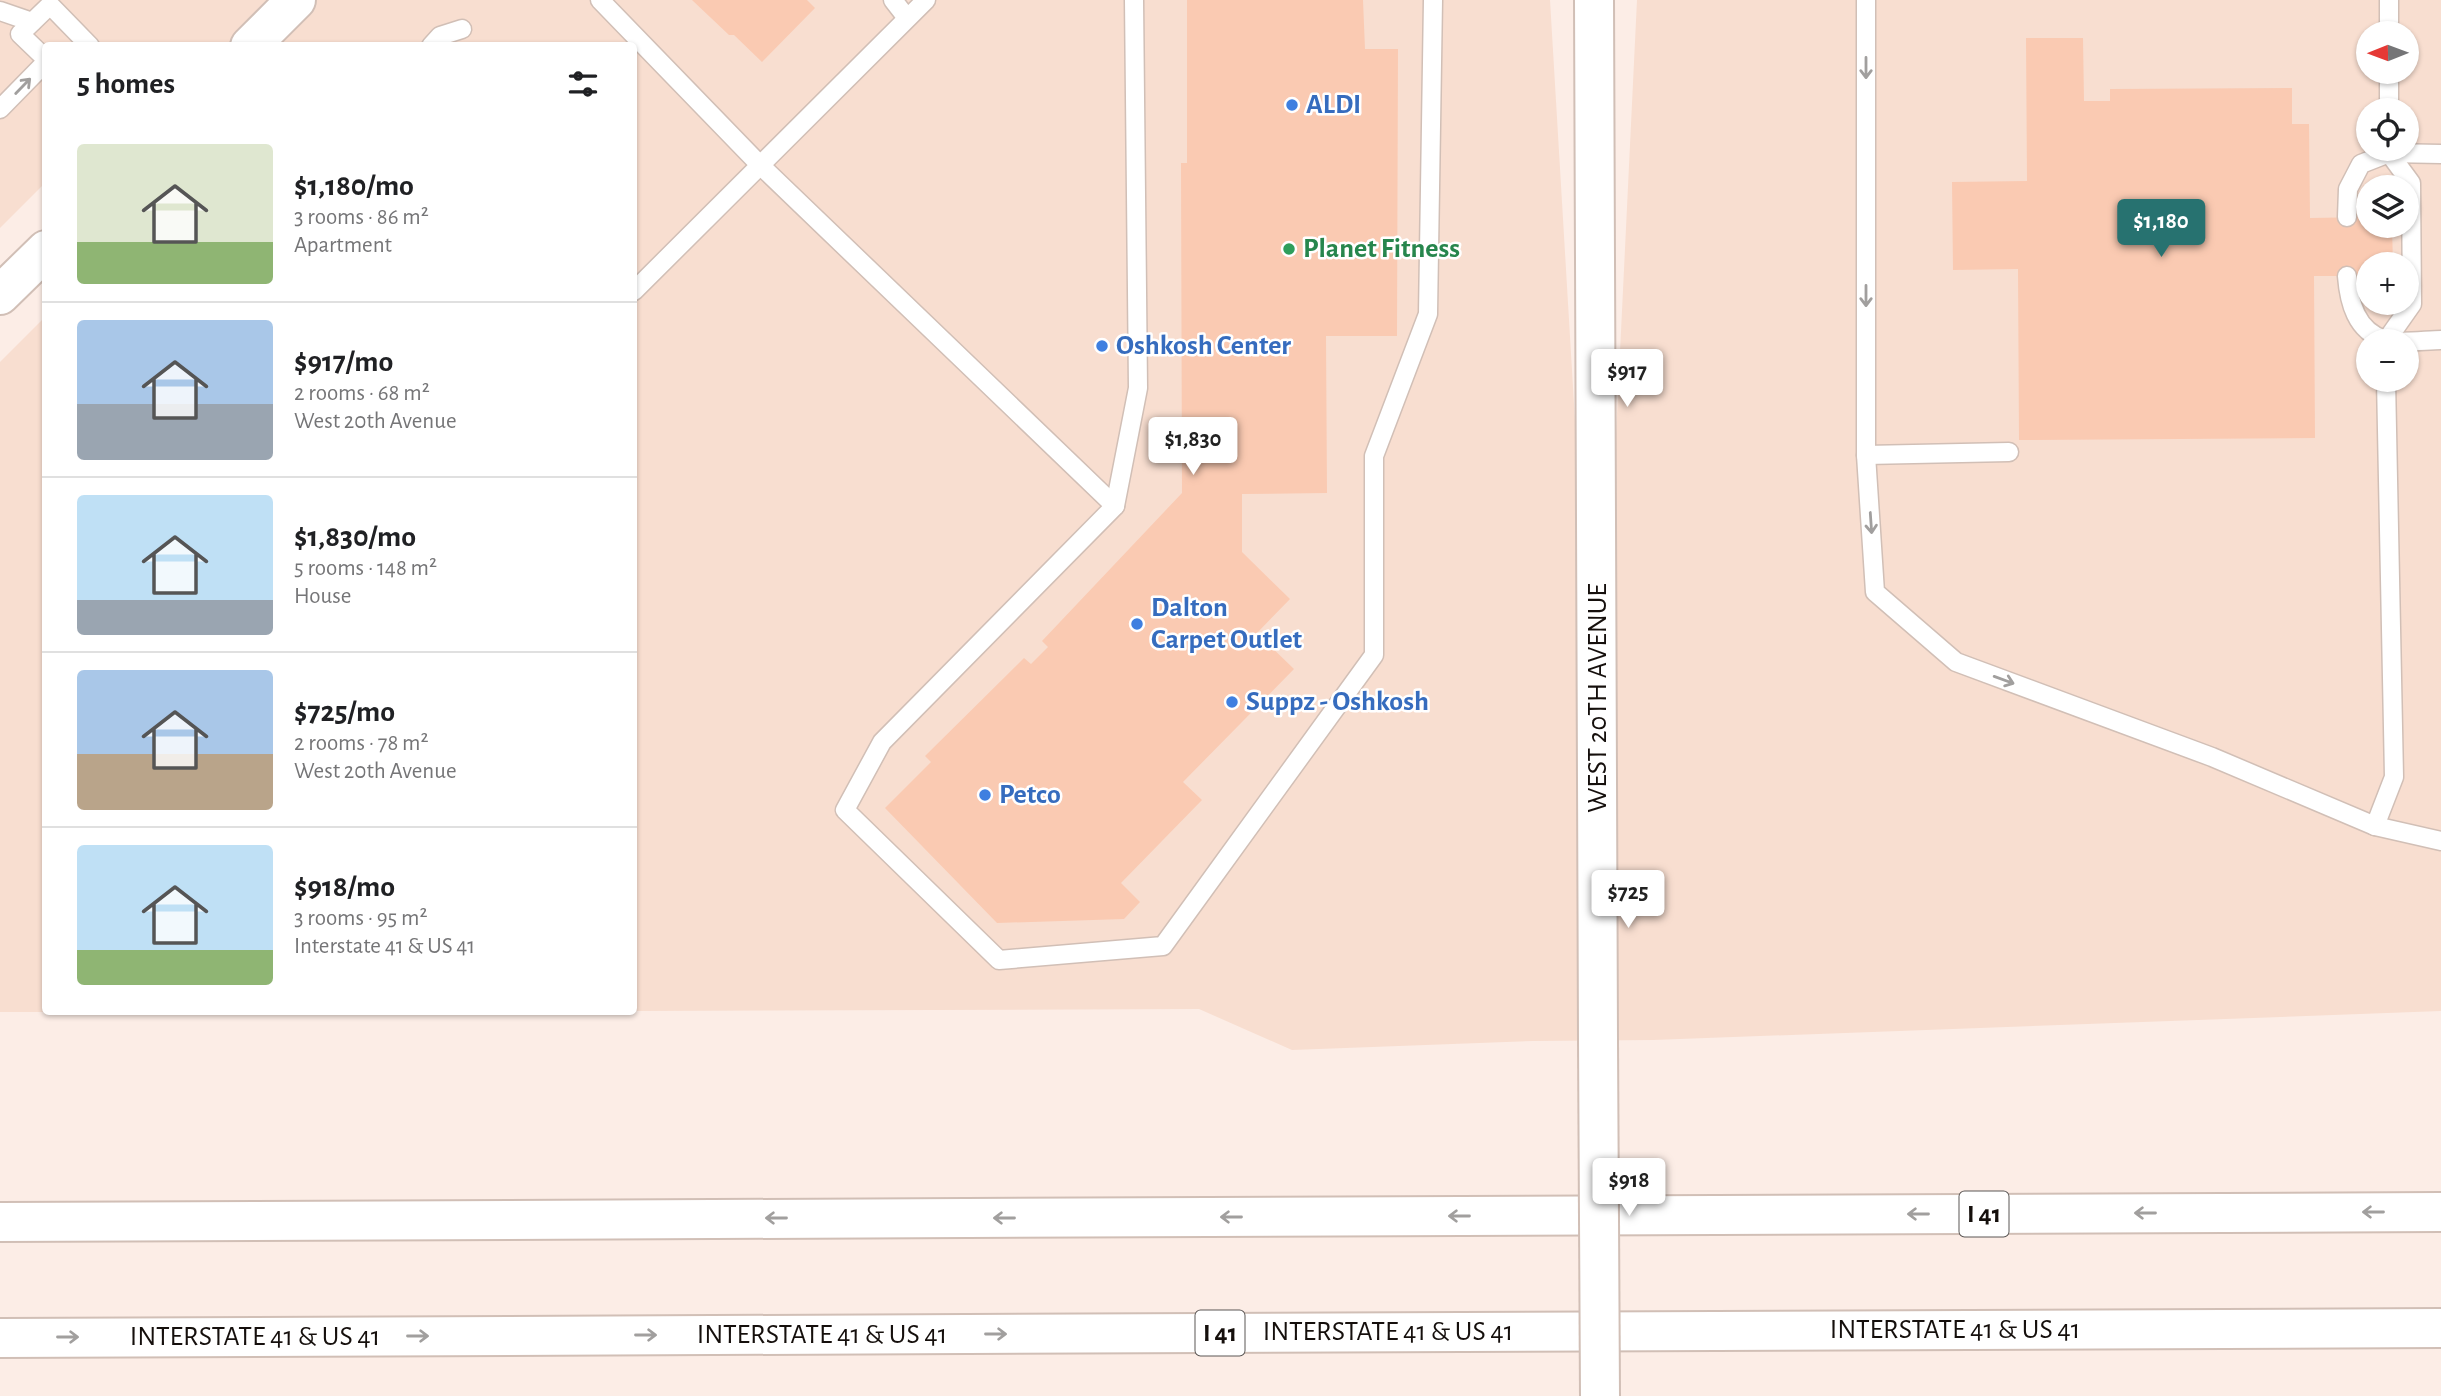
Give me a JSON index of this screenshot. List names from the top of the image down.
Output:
{
  "streets": {
    "main road": ["WEST 20TH AVENUE", "I 41", "INTERSTATE 41 & US 41"]
  },
  "places": [
    "ALDI",
    "Planet Fitness",
    "Oshkosh Center",
    "Dalton Carpet Outlet",
    "Suppz - Oshkosh",
    "Petco"
  ],
  "north": "left",
  "page": {
    "map_buttons": ["+", "−"],
    "heading": "5 homes",
    "list": [
      {
        "name": "$1,180/mo",
        "note": "3 rooms · 86 m² · Apartment"
      },
      {
        "name": "$917/mo",
        "note": "2 rooms · 68 m² · West 20th Avenue"
      },
      {
        "name": "$1,830/mo",
        "note": "5 rooms · 148 m² · House"
      },
      {
        "name": "$725/mo",
        "note": "2 rooms · 78 m² · West 20th Avenue"
      },
      {
        "name": "$918/mo",
        "note": "3 rooms · 95 m² · Interstate 41 & US 41"
      }
    ],
    "price": [
      "$1,180",
      "$917",
      "$1,830",
      "$725",
      "$918"
    ]
  }
}
